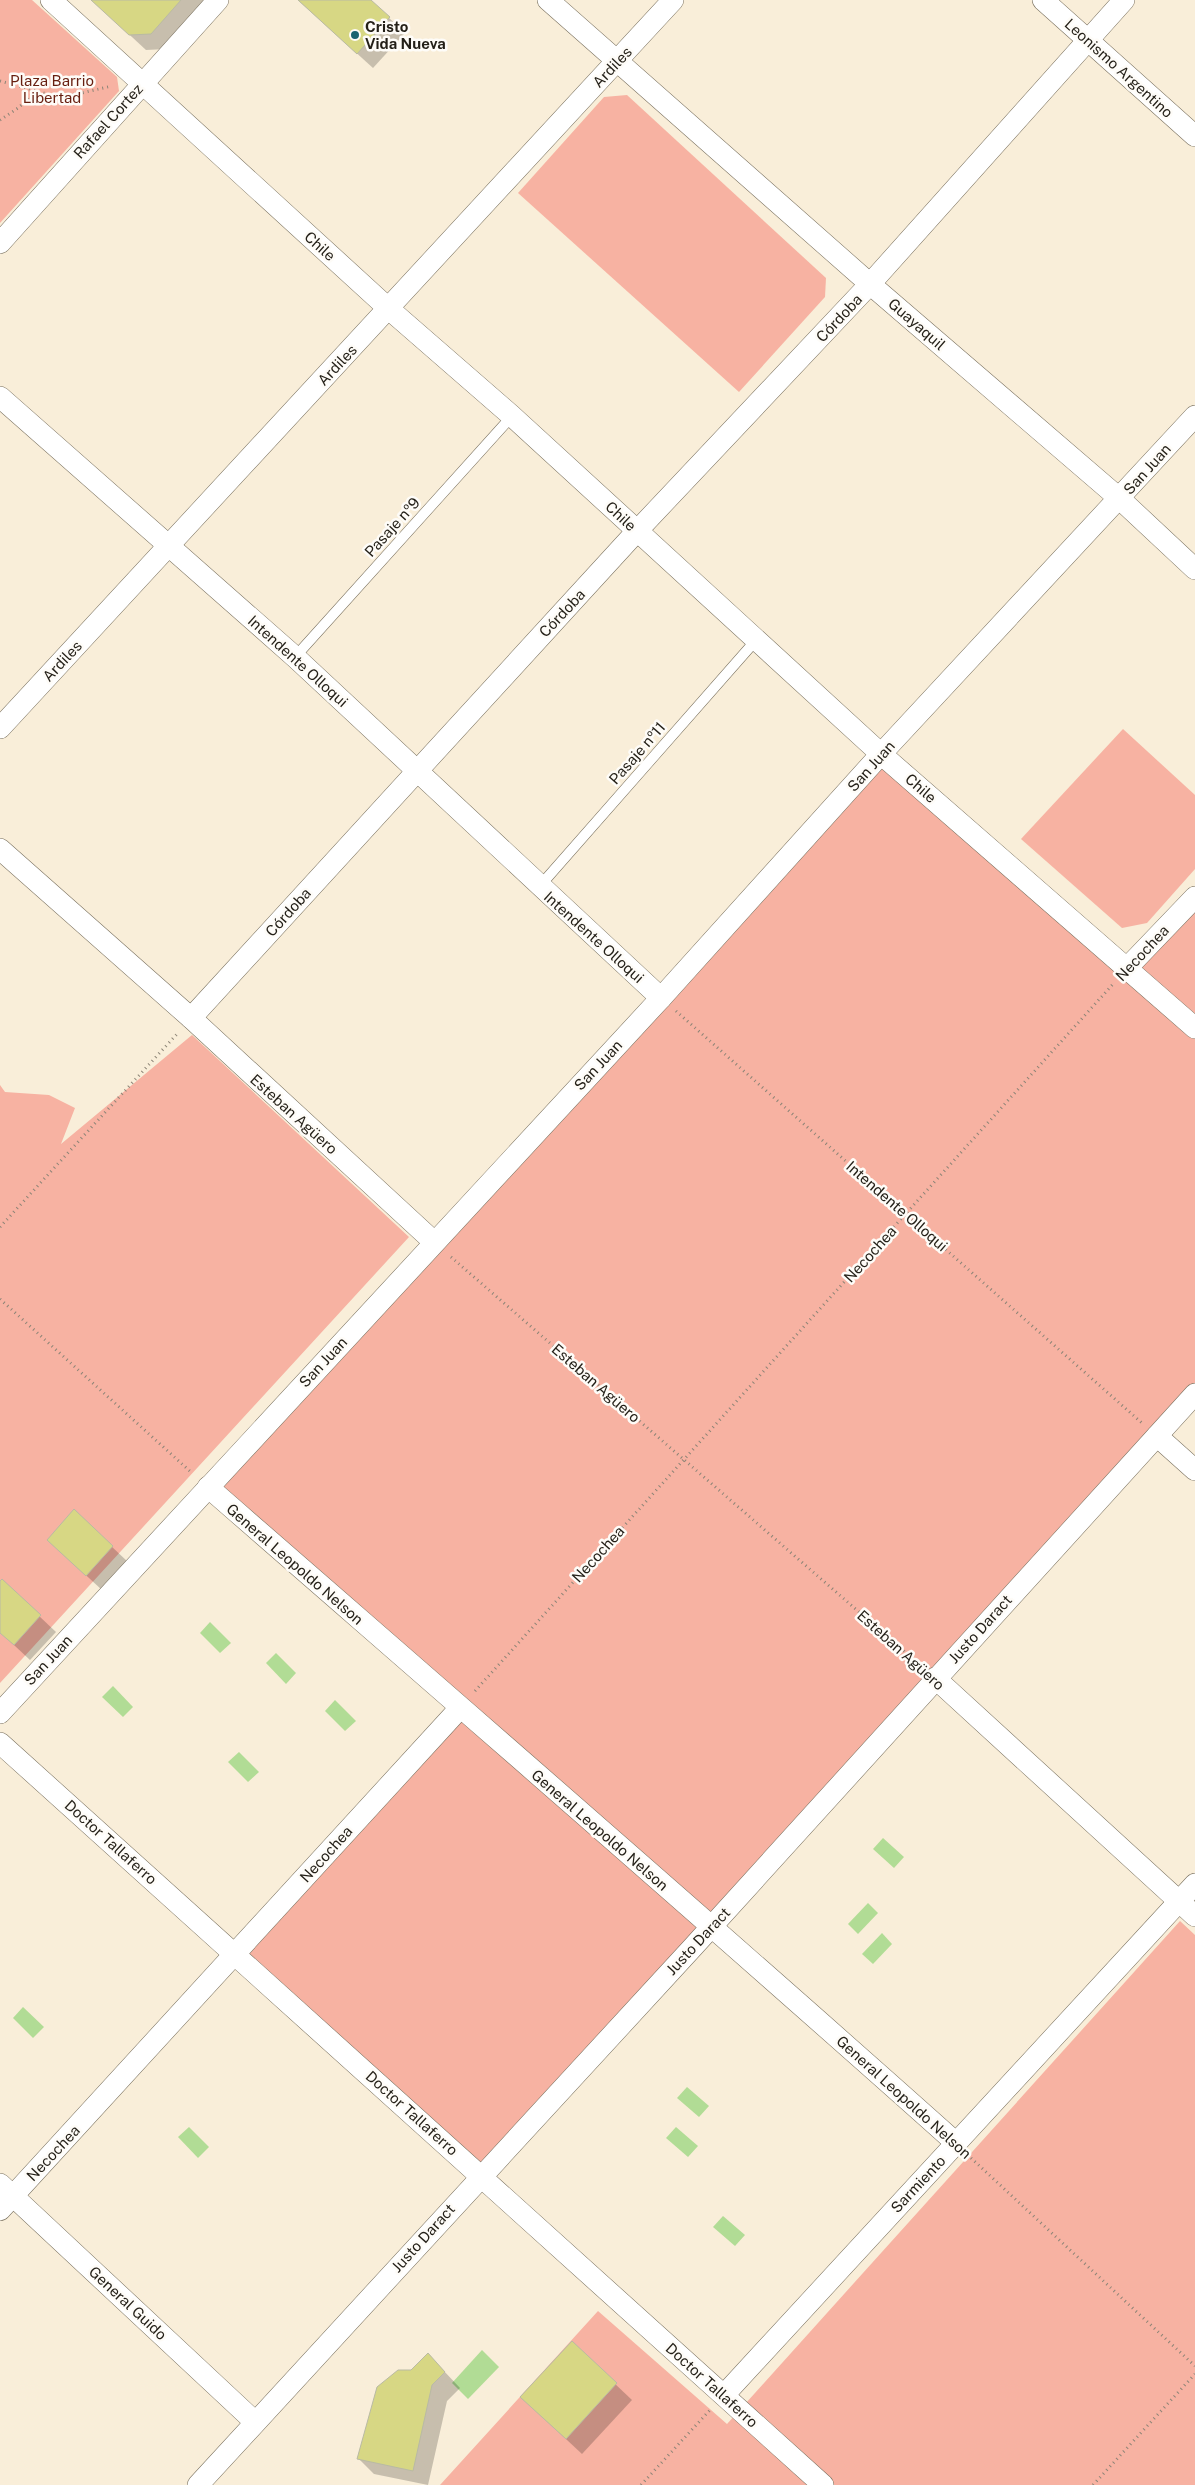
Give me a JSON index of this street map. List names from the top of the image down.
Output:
{
  "streets": {
    "street": [
      "Ardiles",
      "Leonismo Argentino",
      "Rafael Cortez",
      "Chile",
      "Córdoba",
      "Guayaquil",
      "San Juan",
      "Intendente Olloqui",
      "Necochea",
      "Esteban Agüero",
      "General Leopoldo Nelson",
      "Justo Daract",
      "Doctor Tallaferro",
      "Sarmiento",
      "General Guido"
    ],
    "lane": ["Pasaje nº9", "Pasaje nº11"]
  },
  "crossings": [
    ["Ardiles", "Chile"],
    ["Ardiles", "Guayaquil"],
    ["Ardiles", "Intendente Olloqui"],
    ["Leonismo Argentino", "Córdoba"],
    ["Rafael Cortez", "Chile"],
    ["Chile", "Córdoba"],
    ["Chile", "San Juan"],
    ["Chile", "Pasaje nº9"],
    ["Chile", "Pasaje nº11"],
    ["Chile", "Necochea"],
    ["Córdoba", "Guayaquil"],
    ["Córdoba", "Intendente Olloqui"],
    ["Córdoba", "Esteban Agüero"],
    ["Guayaquil", "San Juan"],
    ["San Juan", "Intendente Olloqui"],
    ["San Juan", "Esteban Agüero"],
    ["San Juan", "General Leopoldo Nelson"],
    ["Pasaje nº9", "Intendente Olloqui"],
    ["Intendente Olloqui", "Pasaje nº11"],
    ["Intendente Olloqui", "Necochea"],
    ["Intendente Olloqui", "Justo Daract"],
    ["Necochea", "Esteban Agüero"],
    ["Necochea", "General Leopoldo Nelson"],
    ["Necochea", "Doctor Tallaferro"],
    ["Necochea", "General Guido"],
    ["Esteban Agüero", "Justo Daract"],
    ["Esteban Agüero", "Sarmiento"],
    ["General Leopoldo Nelson", "Justo Daract"],
    ["General Leopoldo Nelson", "Sarmiento"],
    ["Justo Daract", "Doctor Tallaferro"],
    ["Justo Daract", "General Guido"],
    ["Doctor Tallaferro", "Sarmiento"]
  ],
  "parks": ["Plaza Barrio Libertad"],
  "places": ["Cristo Vida Nueva"]
}
